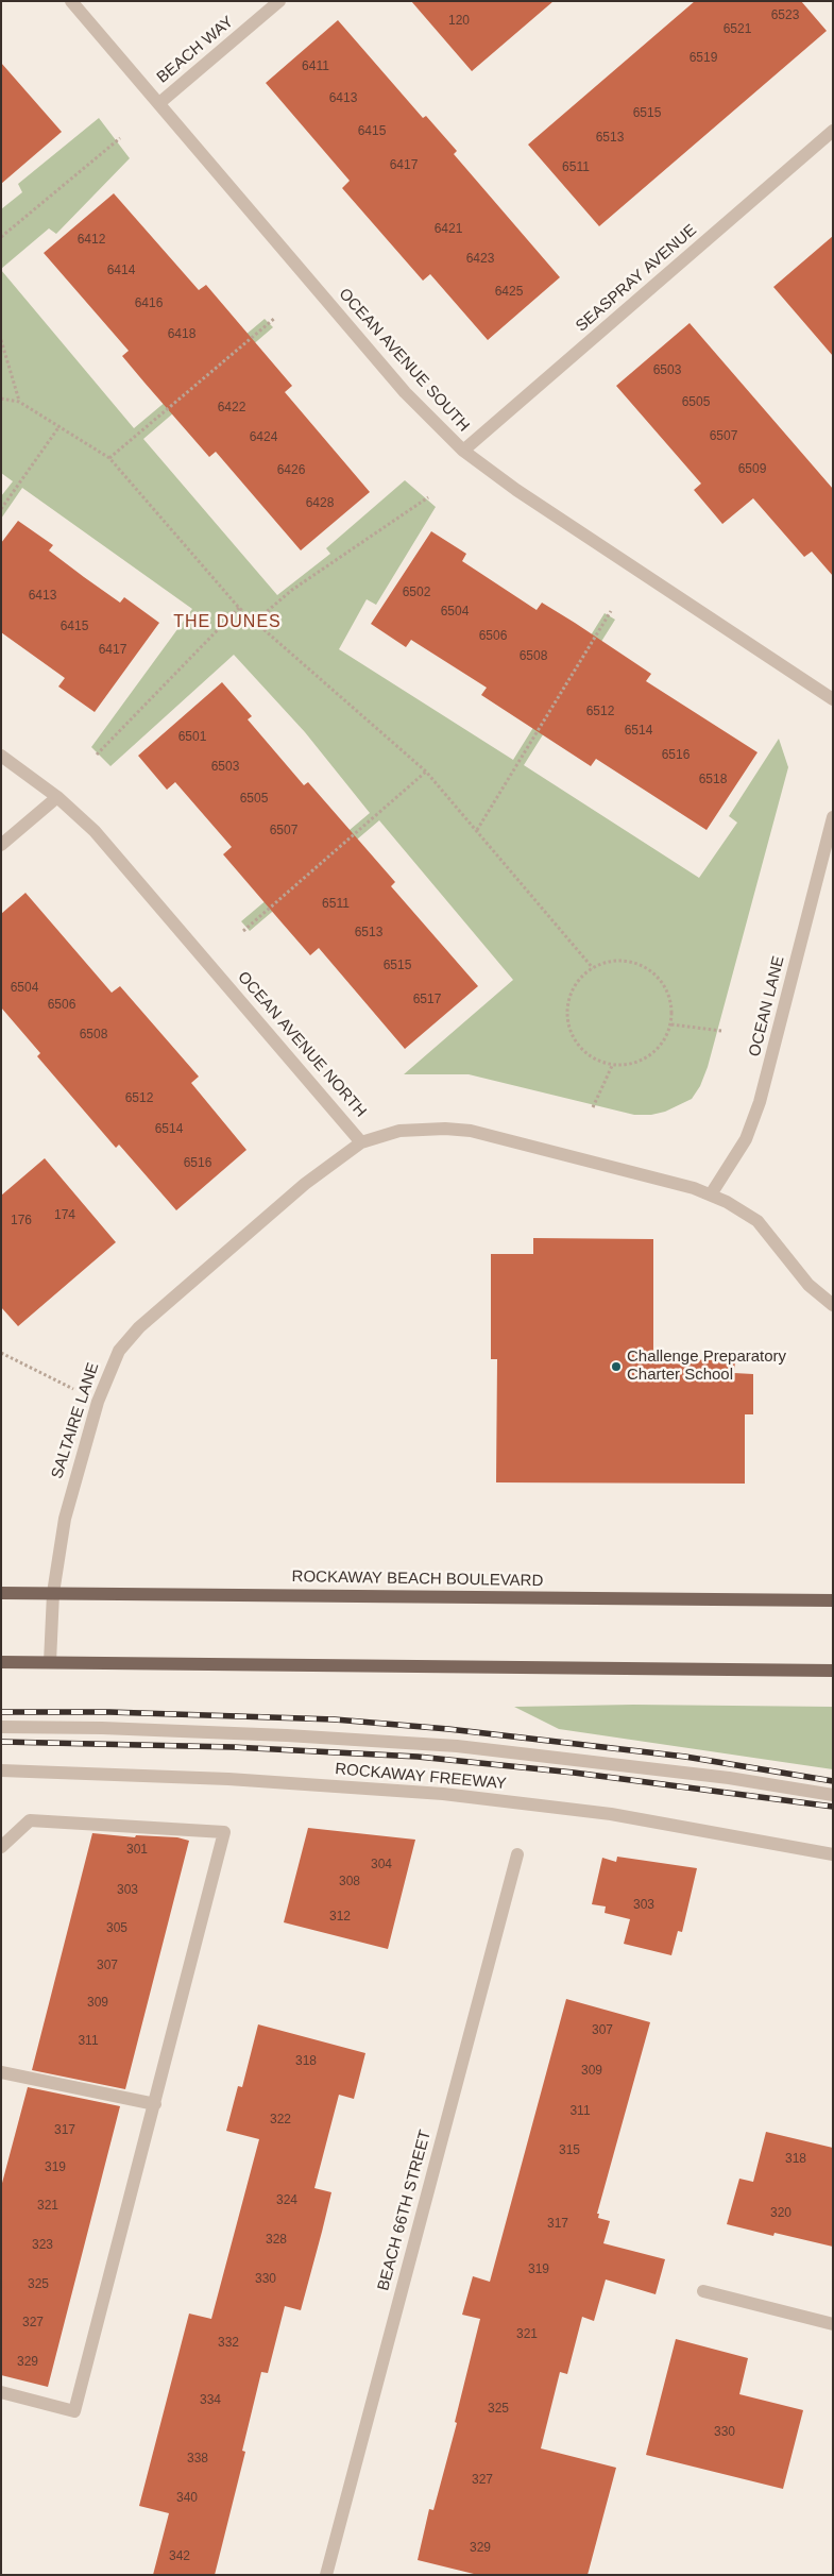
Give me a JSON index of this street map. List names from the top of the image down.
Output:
{
  "streets": {
    "main road": ["ROCKAWAY BEACH BOULEVARD"],
    "street": [
      "BEACH WAY",
      "SEASPRAY AVENUE",
      "OCEAN AVENUE SOUTH",
      "OCEAN LANE",
      "OCEAN AVENUE NORTH",
      "SALTAIRE LANE",
      "ROCKAWAY FREEWAY",
      "BEACH 66TH STREET"
    ]
  },
  "crossings": [
    ["BEACH WAY", "OCEAN AVENUE SOUTH"],
    ["SEASPRAY AVENUE", "OCEAN AVENUE SOUTH"],
    ["OCEAN LANE", "OCEAN AVENUE NORTH"],
    ["OCEAN AVENUE NORTH", "SALTAIRE LANE"],
    ["SALTAIRE LANE", "ROCKAWAY BEACH BOULEVARD"]
  ],
  "districts": ["THE DUNES"],
  "places": ["Challenge Preparatory Charter School"],
  "house_numbers": [
    "6523",
    "120",
    "6521",
    "6519",
    "6411",
    "6413",
    "6515",
    "6415",
    "6513",
    "6417",
    "6511",
    "6421",
    "6412",
    "6423",
    "6414",
    "6425",
    "6416",
    "6418",
    "6503",
    "6505",
    "6422",
    "6507",
    "6424",
    "6509",
    "6426",
    "6428",
    "6502",
    "6413",
    "6504",
    "6415",
    "6506",
    "6417",
    "6508",
    "6512",
    "6514",
    "6501",
    "6516",
    "6503",
    "6518",
    "6505",
    "6507",
    "6511",
    "6513",
    "6515",
    "6504",
    "6517",
    "6506",
    "6508",
    "6512",
    "6514",
    "6516",
    "174",
    "176",
    "301",
    "304",
    "308",
    "303",
    "303",
    "312",
    "305",
    "307",
    "309",
    "307",
    "311",
    "318",
    "309",
    "311",
    "322",
    "317",
    "315",
    "318",
    "319",
    "324",
    "321",
    "320",
    "317",
    "328",
    "323",
    "319",
    "330",
    "325",
    "327",
    "321",
    "332",
    "329",
    "334",
    "325",
    "330",
    "338",
    "327",
    "340",
    "329",
    "342"
  ]
}
